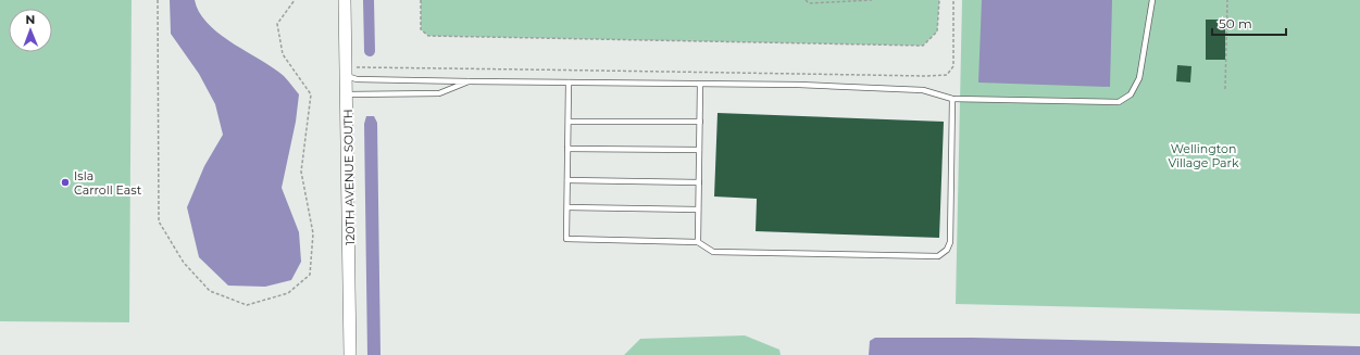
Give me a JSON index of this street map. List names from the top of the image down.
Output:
{
  "streets": {
    "street": ["120TH AVENUE SOUTH"]
  },
  "parks": ["Wellington Village Park"],
  "places": ["Isla Carroll East"],
  "scale_bar": "50 m",
  "north": "top"
}
